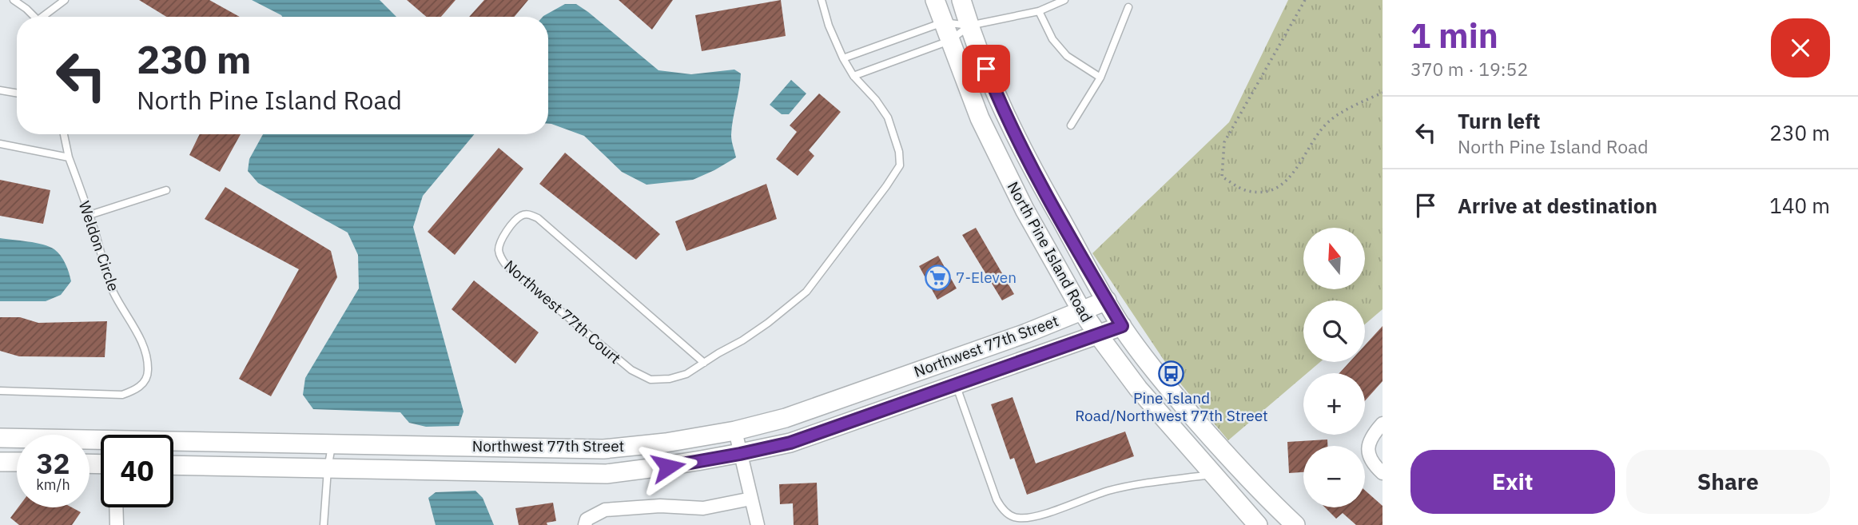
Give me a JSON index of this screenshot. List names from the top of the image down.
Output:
{
  "streets": {
    "street": ["North Pine Island Road", "Northwest 77th Street"],
    "lane": ["Weldon Circle", "Northwest 77th Court"]
  },
  "crossings": [
    ["North Pine Island Road", "Northwest 77th Street"]
  ],
  "places": {
    "supermarket": ["7-Eleven"],
    "bus stop": ["Pine Island Road/Northwest 77th Street"]
  },
  "north": "top",
  "page": {
    "heading": ["1 min", "370 m · 19:52"],
    "turn": ["230 m", "North Pine Island Road"],
    "list": [
      {
        "name": "Turn left",
        "note": "North Pine Island Road",
        "value": "230 m"
      },
      {
        "name": "Arrive at destination",
        "value": "140 m"
      }
    ],
    "map_buttons": ["+", "−"],
    "speed": "32 km/h",
    "limit": "40",
    "buttons": ["Exit", "Share"]
  }
}
